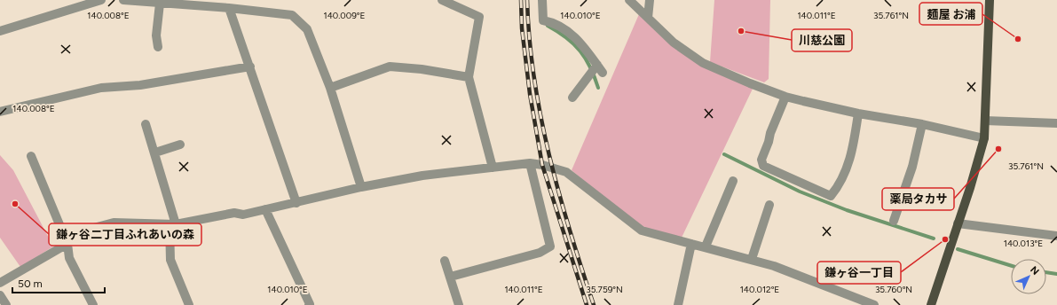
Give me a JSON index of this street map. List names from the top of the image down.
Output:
{
  "places": [
    "川慈公園",
    "麺屋 お浦",
    "薬局タカサ",
    "鎌ヶ谷二丁目ふれあいの森",
    "鎌ヶ谷一丁目"
  ],
  "scale_bar": "50 m",
  "north": "top right",
  "coordinates": [
    "140.008°E",
    "140.009°E",
    "140.010°E",
    "140.011°E",
    "35.761°N",
    "140.013°E",
    "35.759°N",
    "140.012°E",
    "35.760°N"
  ]
}
